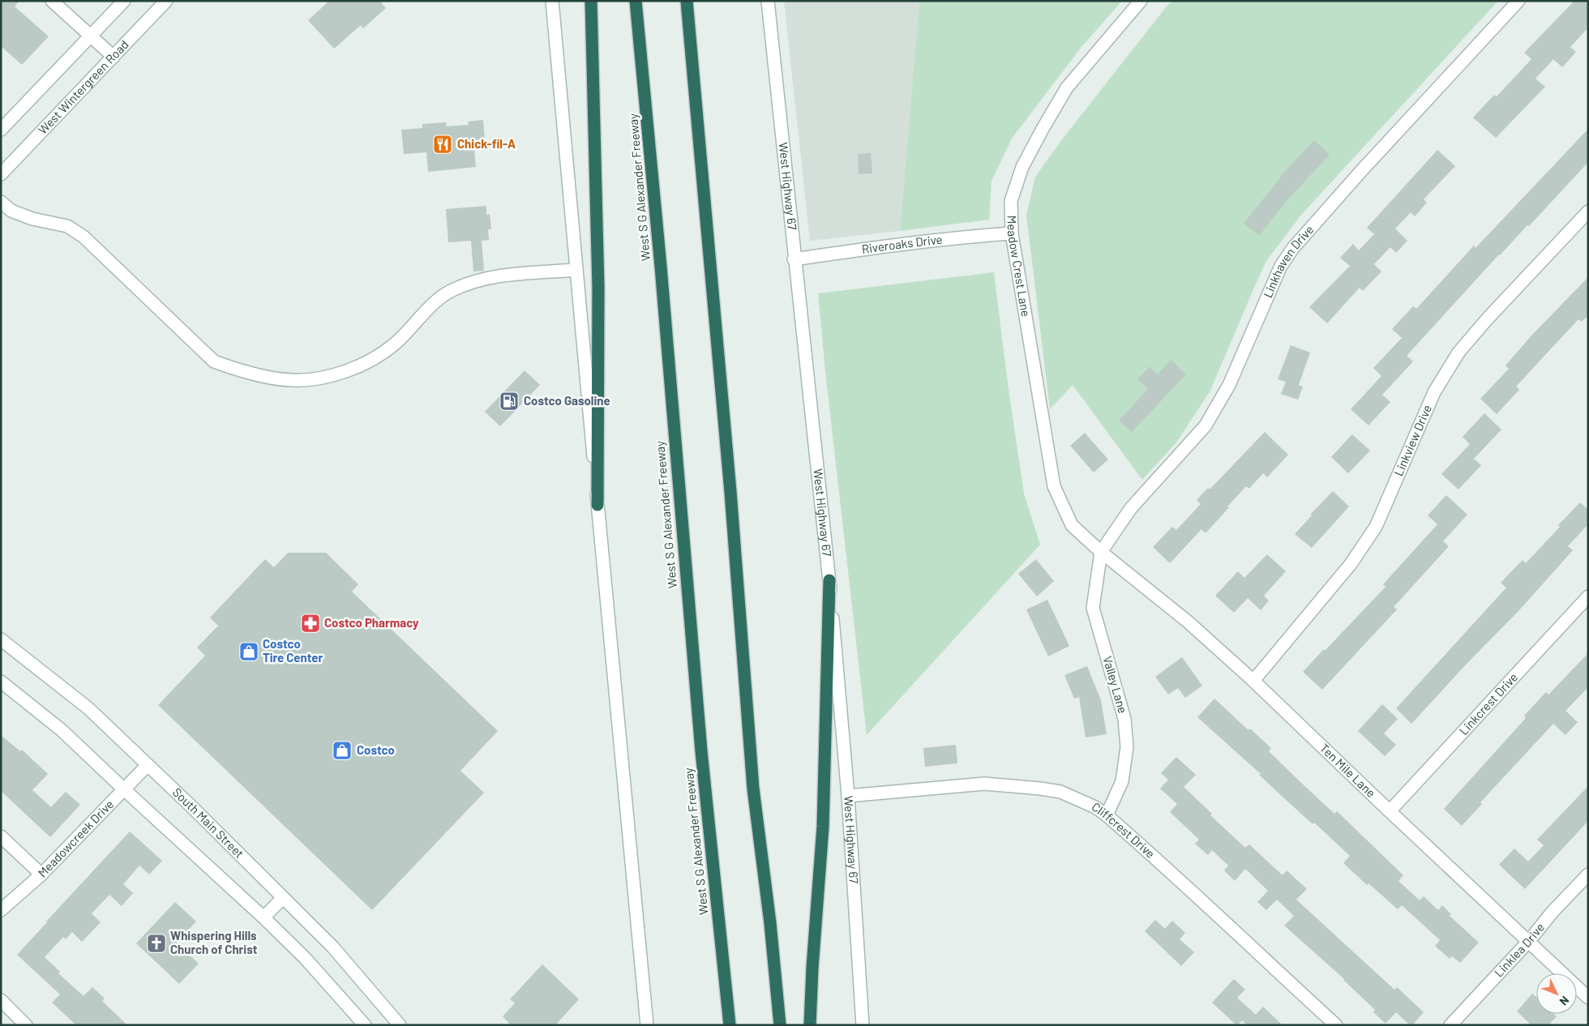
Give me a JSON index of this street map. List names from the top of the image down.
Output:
{
  "streets": {
    "highway": ["West S G Alexander Freeway"],
    "street": [
      "West Wintergreen Road",
      "West Highway 67",
      "Riveroaks Drive",
      "Linkhaven Drive",
      "Meadow Crest Lane",
      "Linkview Drive",
      "Valley Lane",
      "Linkcrest Drive",
      "Ten Mile Lane",
      "South Main Street",
      "Cliffcrest Drive",
      "Meadowcreek Drive",
      "Linklea Drive"
    ]
  },
  "crossings": [
    ["West Highway 67", "Riveroaks Drive"],
    ["West Highway 67", "Cliffcrest Drive"],
    ["Riveroaks Drive", "Meadow Crest Lane"],
    ["Linkhaven Drive", "Meadow Crest Lane"],
    ["Linkhaven Drive", "Valley Lane"],
    ["Linkhaven Drive", "Ten Mile Lane"],
    ["Meadow Crest Lane", "Valley Lane"],
    ["Meadow Crest Lane", "Ten Mile Lane"],
    ["Linkview Drive", "Ten Mile Lane"],
    ["Valley Lane", "Ten Mile Lane"],
    ["Valley Lane", "Cliffcrest Drive"],
    ["Linkcrest Drive", "Ten Mile Lane"],
    ["Ten Mile Lane", "Linklea Drive"],
    ["South Main Street", "Meadowcreek Drive"]
  ],
  "places": {
    "restaurant": ["Chick-fil-A"],
    "fuel station": ["Costco Gasoline"],
    "pharmacy": ["Costco Pharmacy"],
    "shop": ["Costco Tire Center", "Costco"],
    "church": ["Whispering Hills Church of Christ"]
  },
  "north": "bottom right"
}
